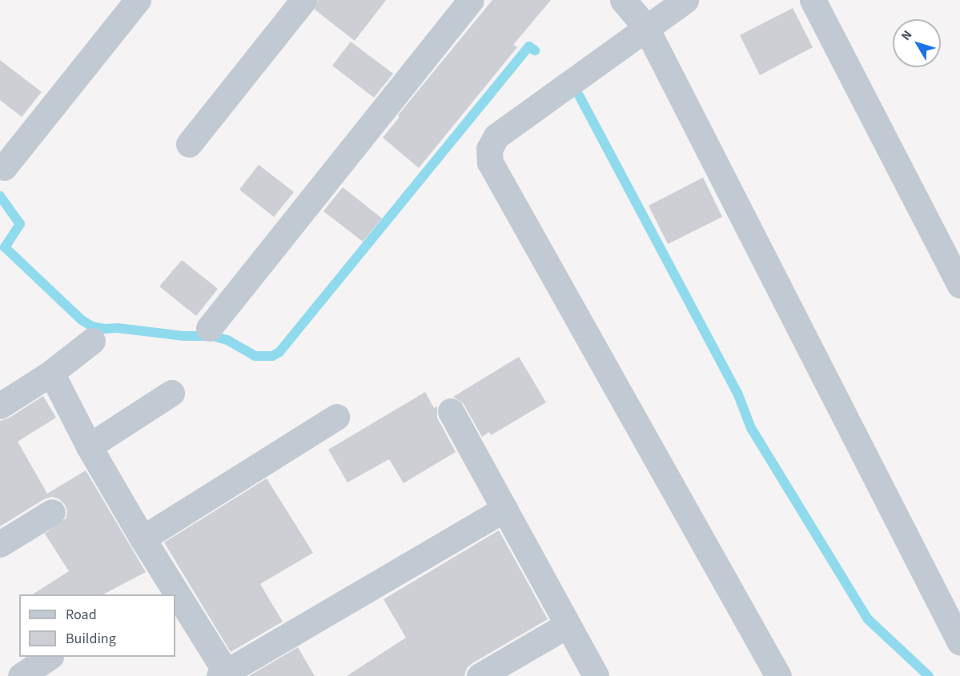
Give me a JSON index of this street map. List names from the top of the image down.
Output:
{
  "legend": ["Road", "Building"],
  "north": "top left"
}
